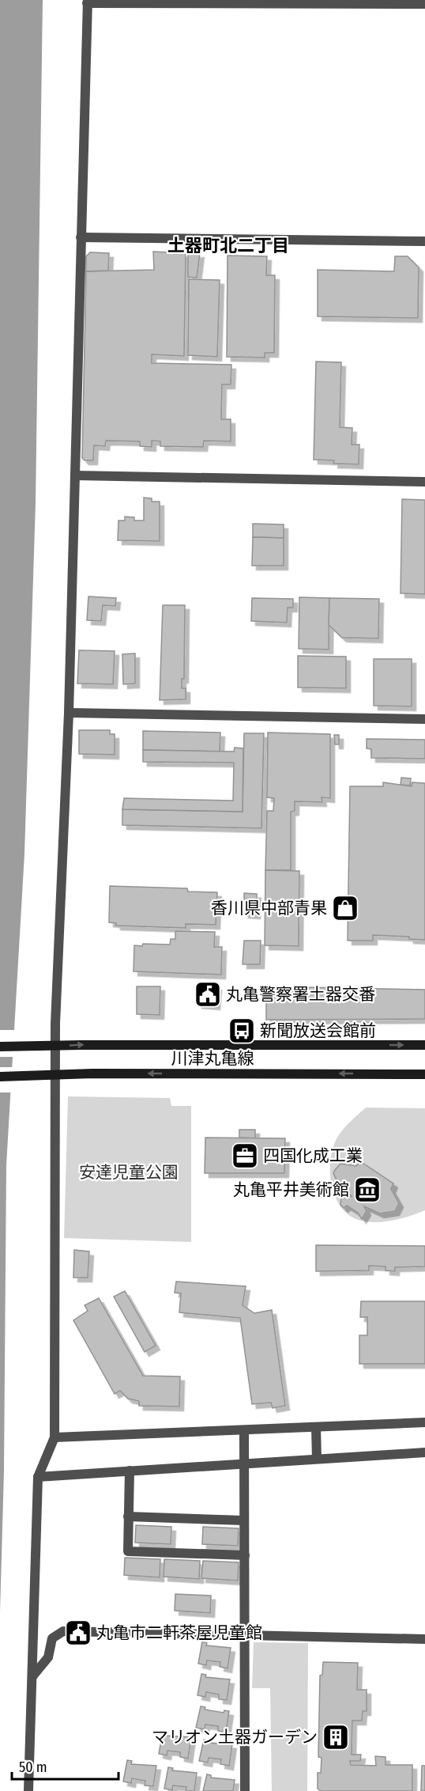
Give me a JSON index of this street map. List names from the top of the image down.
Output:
{
  "streets": {
    "main road": ["川津丸亀線"]
  },
  "districts": ["土器町北二丁目"],
  "parks": ["安達児童公園"],
  "places": {
    "shop": ["香川県中部青果"],
    "public building": ["丸亀警察署土器交番", "丸亀市二軒茶屋児童館"],
    "bus stop": ["新聞放送会館前"],
    "office": ["四国化成工業"],
    "museum": ["丸亀平井美術館"],
    "building": ["マリオン土器ガーデン"]
  },
  "scale_bar": "50 m"
}
